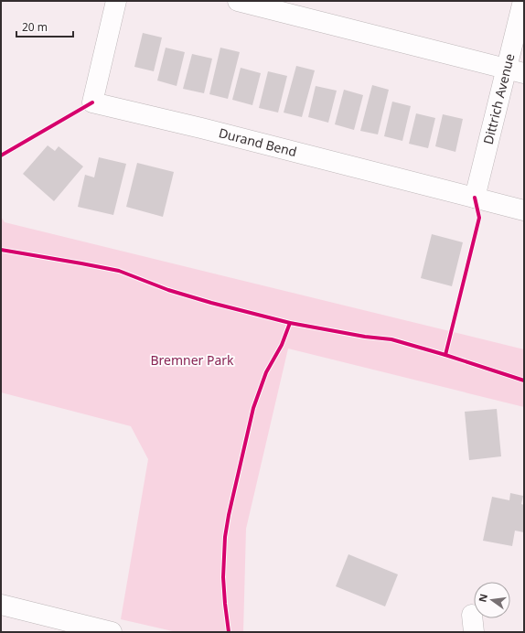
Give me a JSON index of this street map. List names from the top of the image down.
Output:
{
  "streets": {
    "street": ["Dittrich Avenue", "Durand Bend"]
  },
  "crossings": [
    ["Dittrich Avenue", "Durand Bend"]
  ],
  "parks": ["Bremner Park"],
  "scale_bar": "20 m",
  "north": "left"
}
